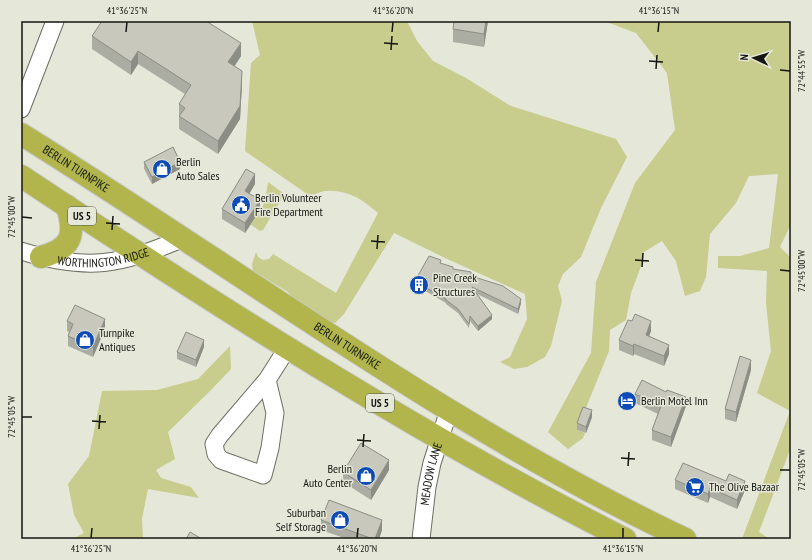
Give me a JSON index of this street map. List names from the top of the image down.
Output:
{
  "streets": {
    "highway": ["BERLIN TURNPIKE", "US 5"],
    "street": ["WORTHINGTON RIDGE", "MEADOW LANE"]
  },
  "crossings": [
    ["BERLIN TURNPIKE", "WORTHINGTON RIDGE"],
    ["BERLIN TURNPIKE", "MEADOW LANE"],
    ["US 5", "WORTHINGTON RIDGE"],
    ["US 5", "MEADOW LANE"]
  ],
  "places": {
    "shop": [
      "Berlin Auto Sales",
      "Turnpike Antiques",
      "Berlin Auto Center",
      "Suburban Self Storage"
    ],
    "public building": ["Berlin Volunteer Fire Department"],
    "building": ["Pine Creek Structures"],
    "hotel": ["Berlin Motel Inn"],
    "supermarket": ["The Olive Bazaar"]
  },
  "north": "left",
  "coordinates": [
    "41°36'25\"N",
    "41°36'20\"N",
    "41°36'15\"N",
    "72°44'55\"W",
    "72°45'00\"W",
    "72°45'05\"W"
  ]
}
